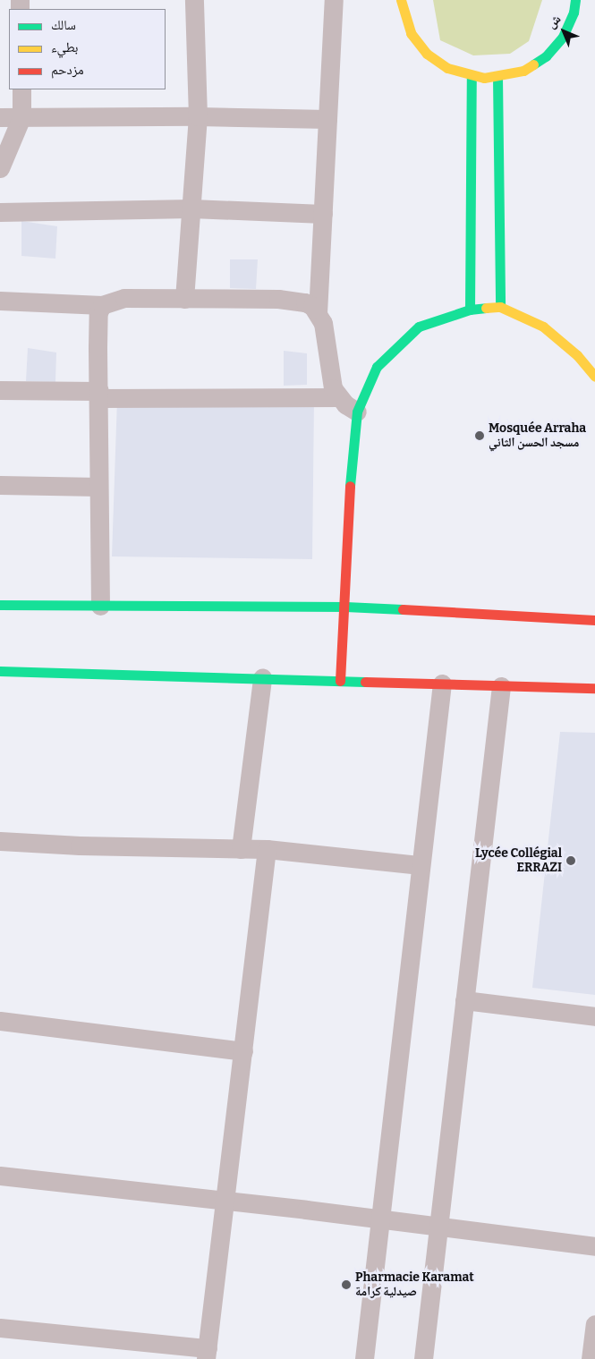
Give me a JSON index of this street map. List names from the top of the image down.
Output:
{
  "places": ["Mosquée Arraha مسجد الحسن الثاني", "Lycée Collégial ERRAZI", "Pharmacie Karamat صيدلية كرامة"],
  "legend": ["سالك", "بطيء", "مزدحم"],
  "north": "top left"
}
